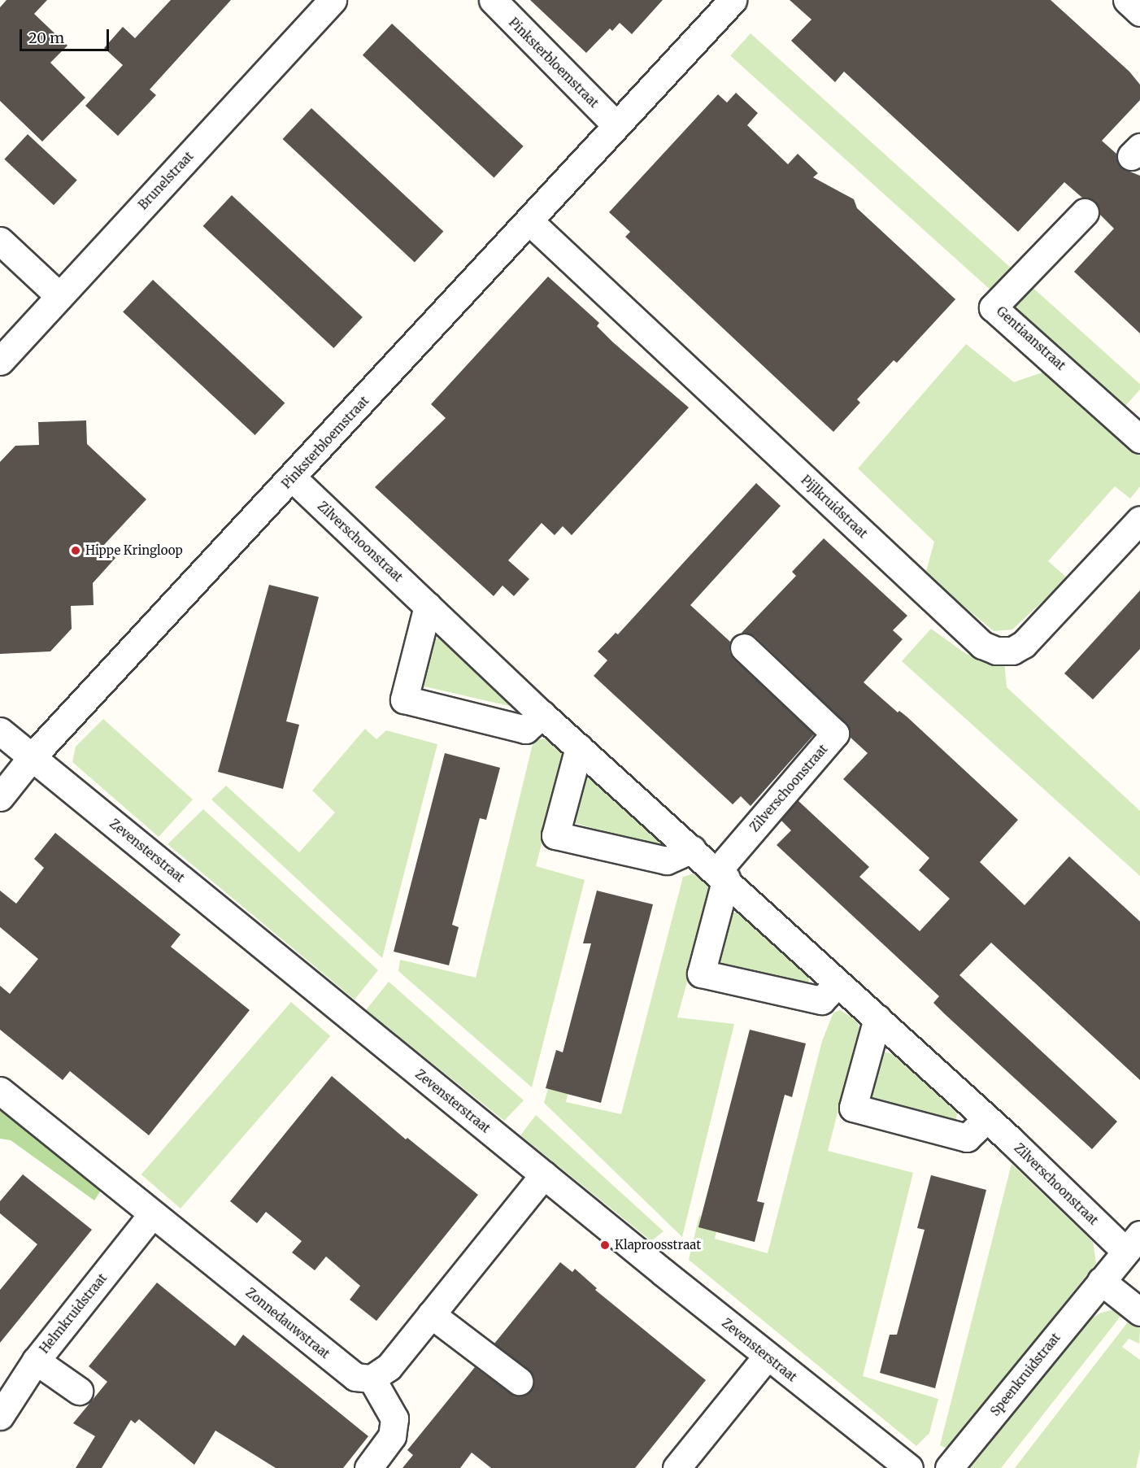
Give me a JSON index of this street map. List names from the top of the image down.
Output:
{
  "streets": {
    "street": [
      "Pinksterbloemstraat",
      "Brunelstraat",
      "Gentiaanstraat",
      "Pijlkruidstraat",
      "Zilverschoonstraat",
      "Zevensterstraat",
      "Helmkruidstraat",
      "Zonnedauwstraat",
      "Speenkruidstraat"
    ]
  },
  "crossings": [
    ["Pinksterbloemstraat", "Pijlkruidstraat"],
    ["Pinksterbloemstraat", "Zilverschoonstraat"],
    ["Pinksterbloemstraat", "Zevensterstraat"],
    ["Zilverschoonstraat", "Speenkruidstraat"],
    ["Helmkruidstraat", "Zonnedauwstraat"]
  ],
  "places": ["Hippe Kringloop", "Klaproosstraat"],
  "scale_bar": "20 m"
}
